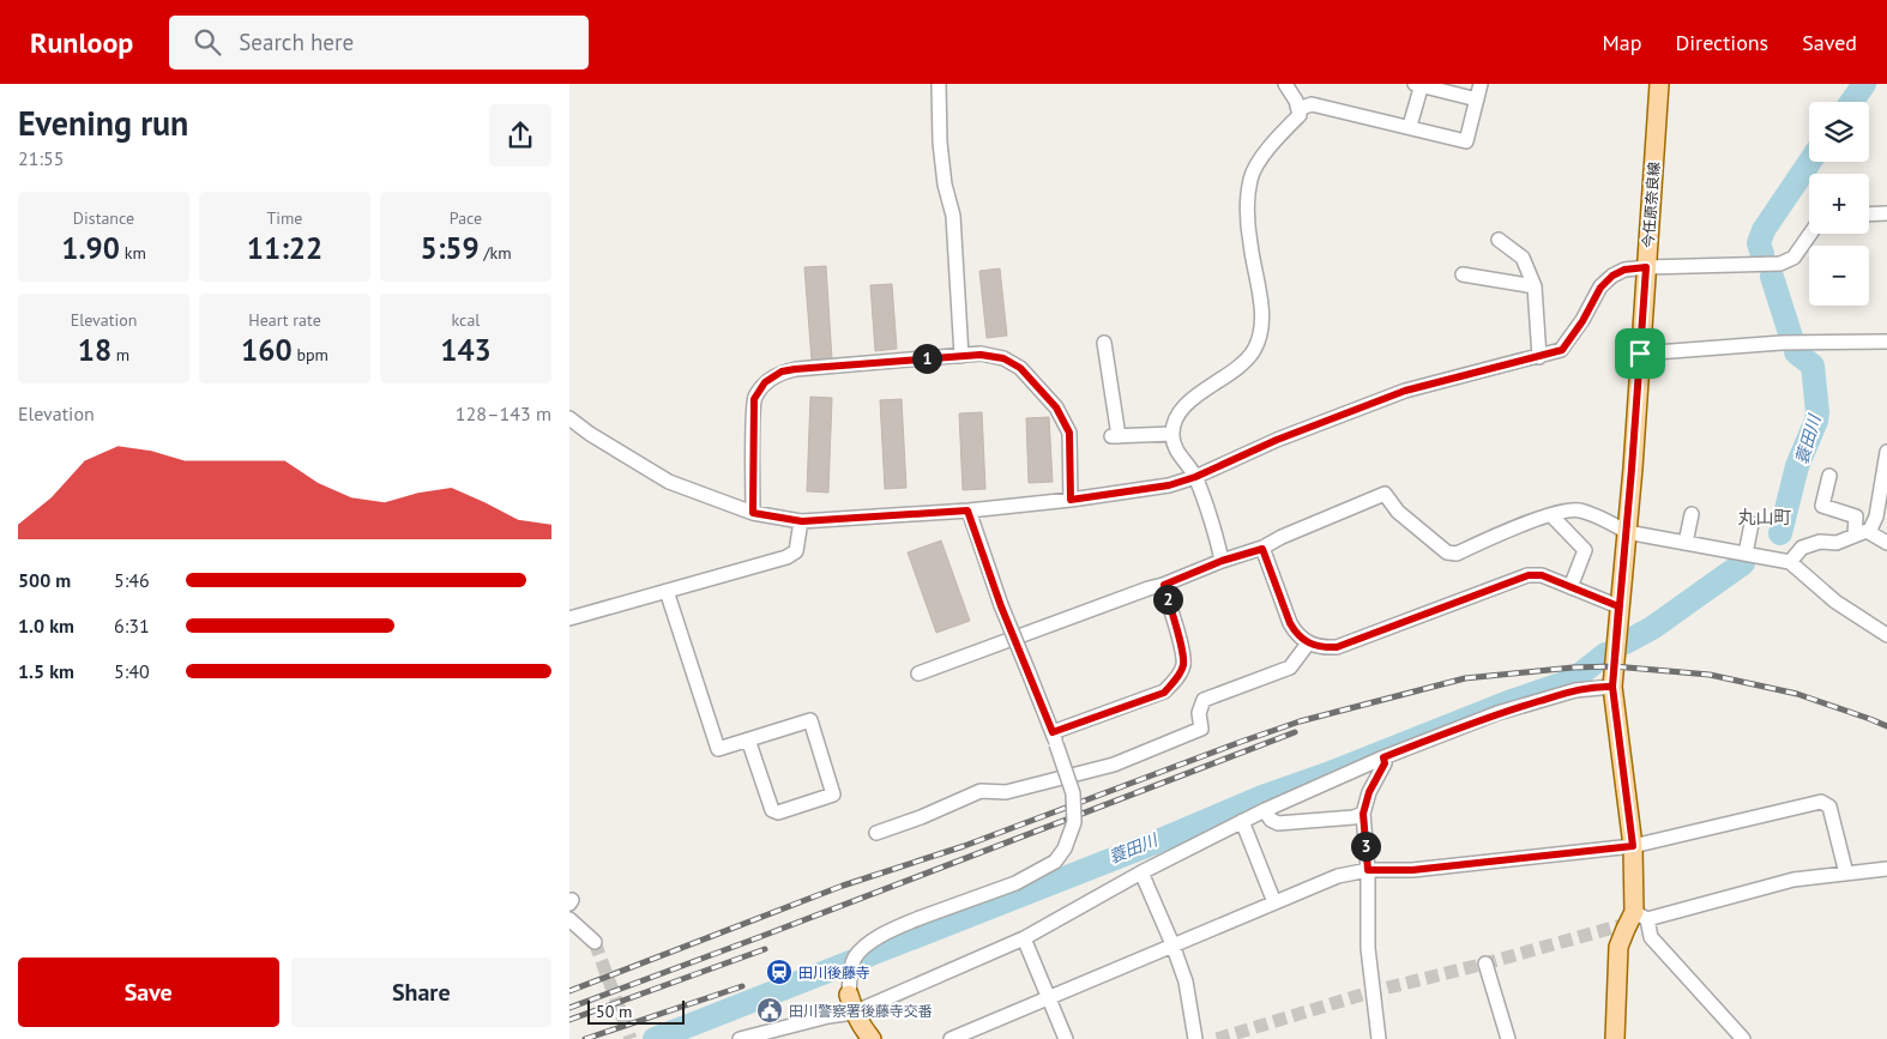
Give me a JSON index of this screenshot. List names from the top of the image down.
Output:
{
  "streets": {
    "main road": ["今任原奈良線"]
  },
  "districts": ["丸山町"],
  "water": ["蓑田川"],
  "places": {
    "station": ["田川後藤寺"],
    "public building": ["田川警察署後藤寺交番"]
  },
  "scale_bar": "50 m",
  "page": {
    "header": "Runloop",
    "search": "Search here",
    "nav": ["Map", "Directions", "Saved"],
    "heading": ["Evening run", "21:55"],
    "map_buttons": ["+", "−"],
    "stats": [
      ["Distance", "1.90 km"],
      ["Time", "11:22"],
      ["Pace", "5:59 /km"],
      ["Elevation", "18 m"],
      ["Heart rate", "160 bpm"],
      ["kcal", "143"]
    ],
    "pins": ["1", "2", "3"],
    "chart": ["Elevation", "128–143 m"],
    "list": [
      {
        "name": "500 m",
        "note": "5:46"
      },
      {
        "name": "1.0 km",
        "note": "6:31"
      },
      {
        "name": "1.5 km",
        "note": "5:40"
      }
    ],
    "buttons": ["Save", "Share"],
    "scale": "50 m"
  }
}
